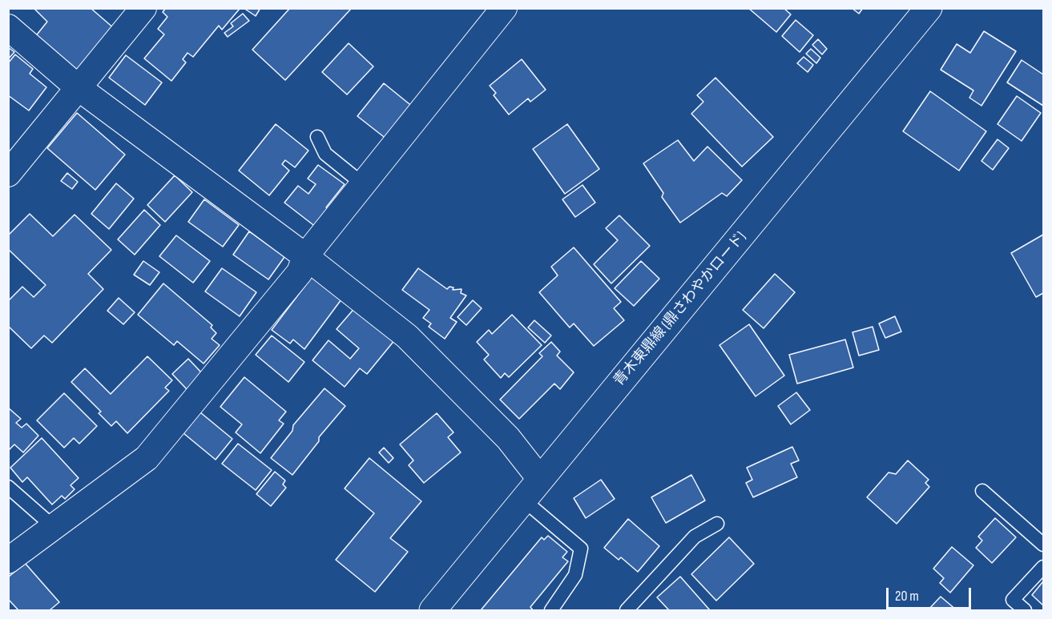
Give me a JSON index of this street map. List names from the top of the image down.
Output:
{
  "streets": {
    "main road": ["青木東鼎線 (鼎さわやかロード)"]
  },
  "scale_bar": "20 m"
}
